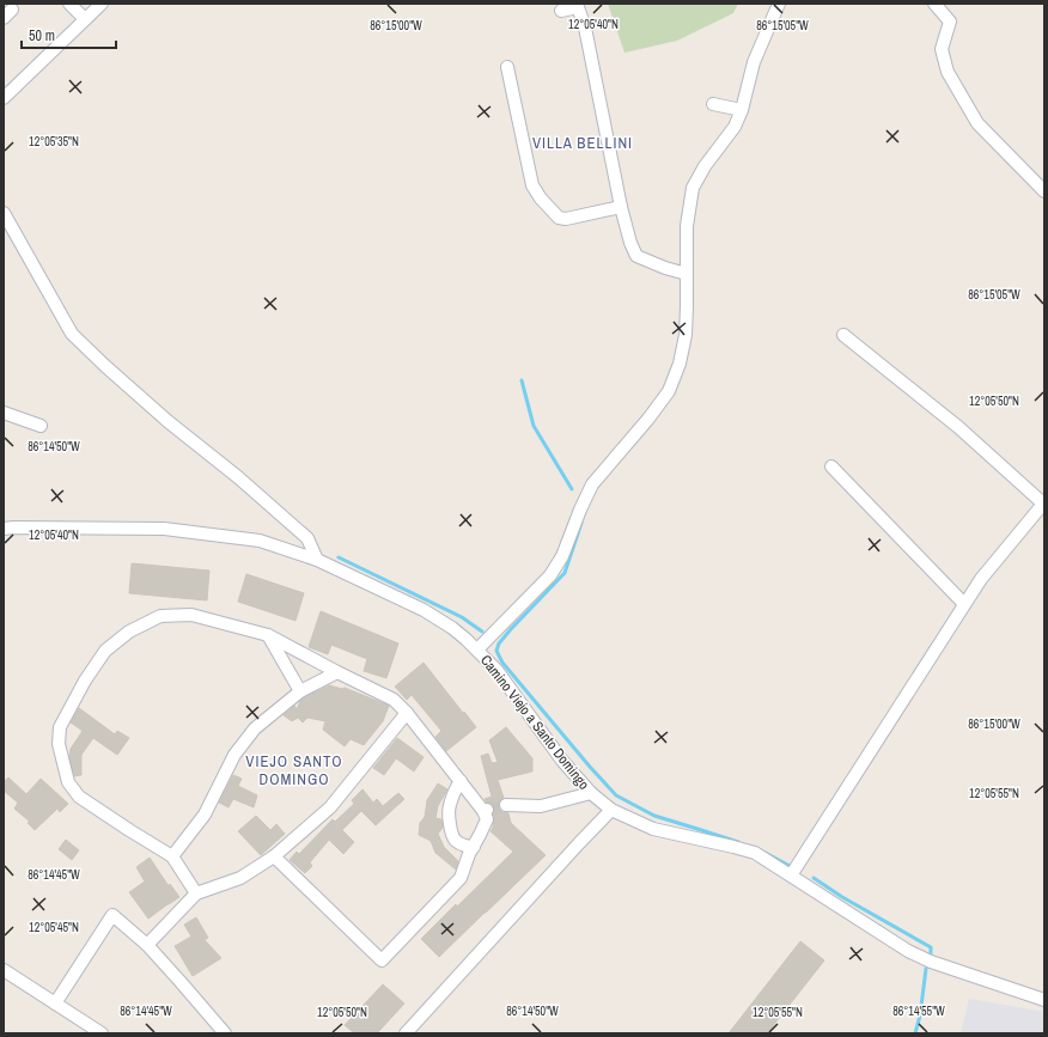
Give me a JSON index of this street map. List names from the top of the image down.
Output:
{
  "streets": {
    "street": ["Camino Viejo a Santo Domingo"]
  },
  "districts": ["VILLA BELLINI", "VIEJO SANTO DOMINGO"],
  "scale_bar": "50 m",
  "coordinates": [
    "12°05'40\"N",
    "86°15'00\"W",
    "86°15'05\"W",
    "12°05'35\"N",
    "12°05'50\"N",
    "86°14'50\"W",
    "12°05'55\"N",
    "86°14'45\"W",
    "12°05'45\"N",
    "86°14'55\"W"
  ]
}
